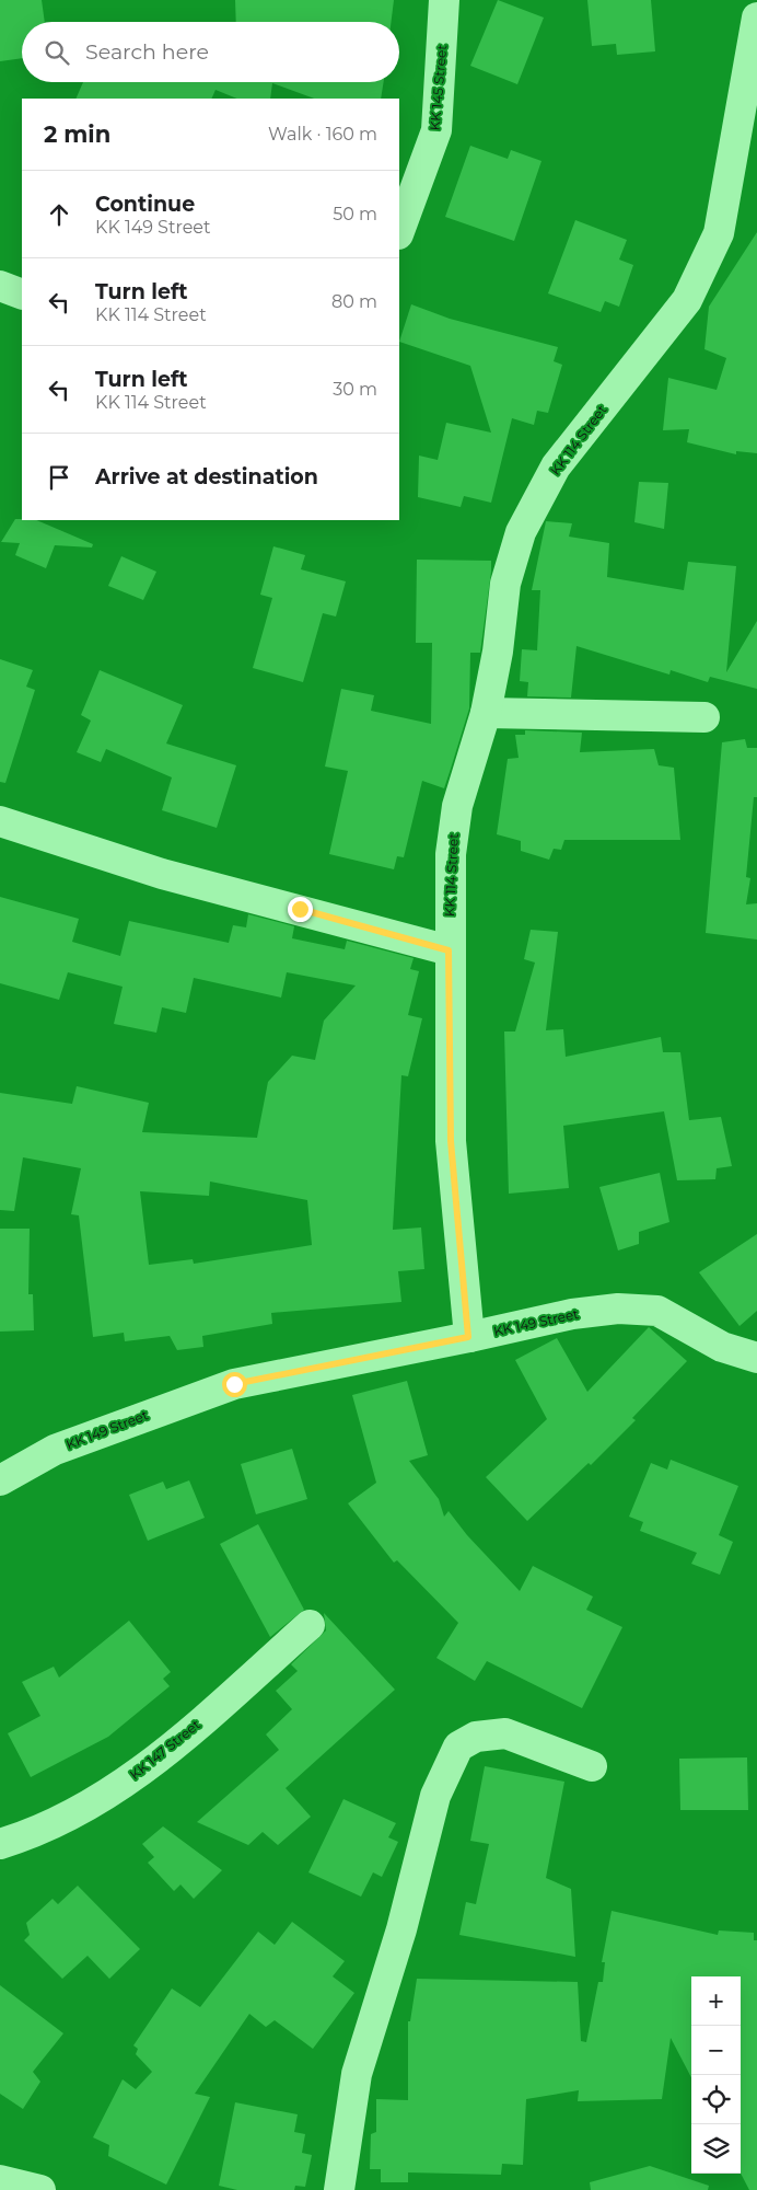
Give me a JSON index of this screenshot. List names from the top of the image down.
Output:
{
  "streets": {
    "street": [
      "KK 145 Street",
      "KK 114 Street",
      "KK 149 Street",
      "KK 147 Street"
    ]
  },
  "crossings": [
    ["KK 114 Street", "KK 149 Street"]
  ],
  "page": {
    "search": "Search here",
    "heading": ["2 min", "Walk · 160 m"],
    "list": [
      ["Continue", "KK 149 Street", "50 m"],
      ["Turn left", "KK 114 Street", "80 m"],
      ["Turn left", "KK 114 Street", "30 m"],
      "Arrive at destination"
    ],
    "map_buttons": ["+", "−"]
  }
}
